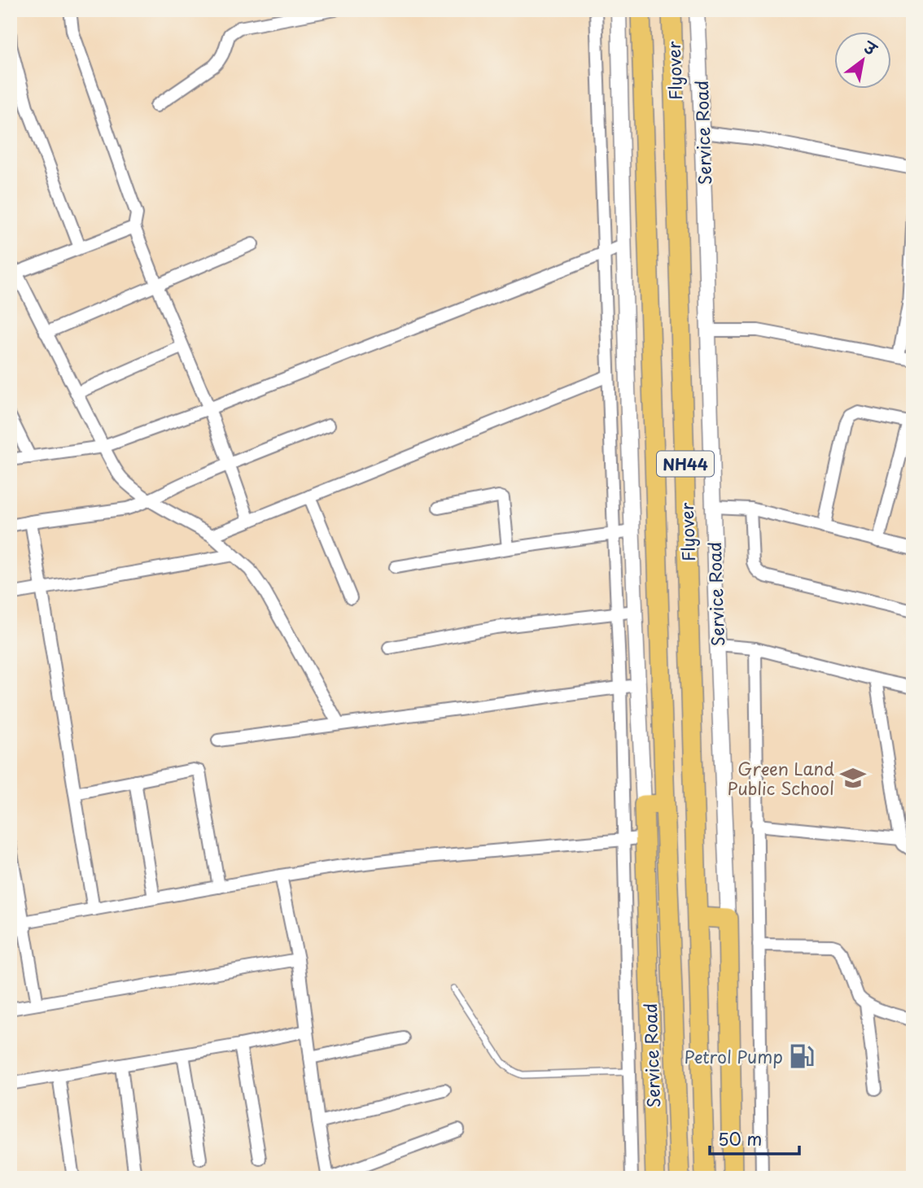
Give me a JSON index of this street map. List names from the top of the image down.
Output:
{
  "streets": {
    "main road": ["Flyover", "Service Road", "NH44"]
  },
  "crossings": [
    ["Flyover", "NH44"]
  ],
  "places": {
    "school or university": ["Green Land Public School"],
    "fuel station": ["Petrol Pump"]
  },
  "scale_bar": "50 m",
  "north": "top right"
}
